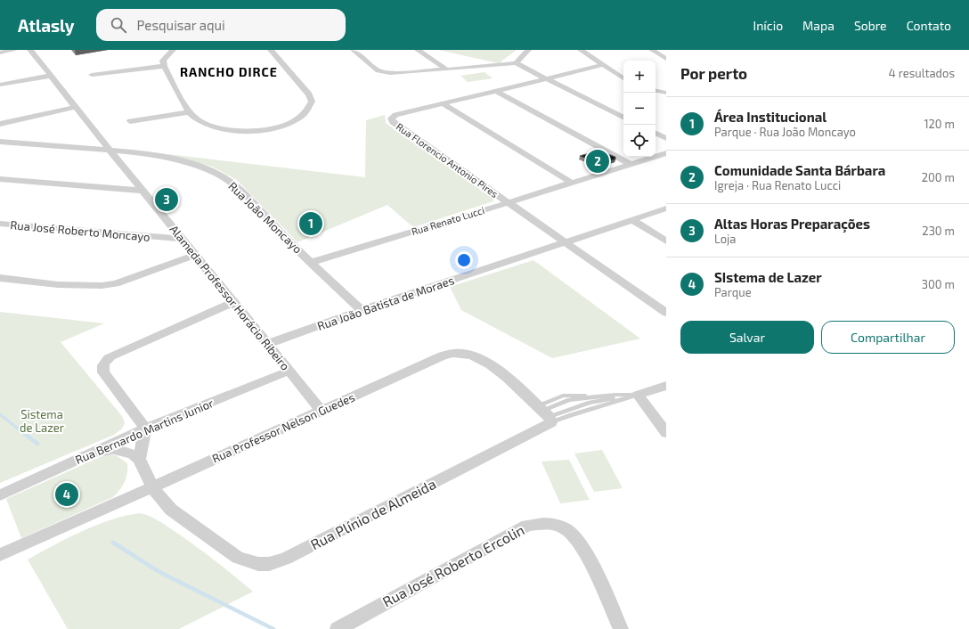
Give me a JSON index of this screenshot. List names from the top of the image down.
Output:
{
  "streets": {
    "street": [
      "Rua Florencio Antonio Pires",
      "Rua João Moncayo",
      "Rua Renato Lucci",
      "Rua José Roberto Moncayo",
      "Alameda Professor Horácio Ribeiro",
      "Rua João Batista de Moraes",
      "Rua Professor Nelson Guedes",
      "Rua Bernardo Martins Junior",
      "Rua Plínio de Almeida",
      "Rua José Roberto Ercolin"
    ]
  },
  "crossings": [
    ["Rua Florencio Antonio Pires", "Rua Renato Lucci"],
    ["Rua Florencio Antonio Pires", "Rua João Batista de Moraes"],
    ["Rua João Moncayo", "Rua Renato Lucci"],
    ["Rua João Moncayo", "Alameda Professor Horácio Ribeiro"],
    ["Rua João Moncayo", "Rua João Batista de Moraes"],
    ["Rua José Roberto Moncayo", "Alameda Professor Horácio Ribeiro"],
    ["Alameda Professor Horácio Ribeiro", "Rua João Batista de Moraes"],
    ["Alameda Professor Horácio Ribeiro", "Rua Professor Nelson Guedes"],
    ["Alameda Professor Horácio Ribeiro", "Rua Bernardo Martins Junior"],
    ["Rua Professor Nelson Guedes", "Rua Plínio de Almeida"]
  ],
  "districts": ["RANCHO DIRCE"],
  "parks": ["Sistema de Lazer"],
  "page": {
    "header": "Atlasly",
    "search": "Pesquisar aqui",
    "nav": [
      "Início",
      "Mapa",
      "Sobre",
      "Contato"
    ],
    "heading": ["Por perto", "4 resultados"],
    "map_buttons": ["+", "−"],
    "list": [
      {
        "mark": "1",
        "name": "Área Institucional",
        "note": "Parque · Rua João Moncayo",
        "value": "120 m"
      },
      {
        "mark": "2",
        "name": "Comunidade Santa Bárbara",
        "note": "Igreja · Rua Renato Lucci",
        "value": "200 m"
      },
      {
        "mark": "3",
        "name": "Altas Horas Preparações",
        "note": "Loja",
        "value": "230 m"
      },
      {
        "mark": "4",
        "name": "SIstema de Lazer",
        "note": "Parque",
        "value": "300 m"
      }
    ],
    "pins": [
      "2",
      "3",
      "1",
      "4"
    ],
    "buttons": ["Salvar", "Compartilhar"]
  }
}
